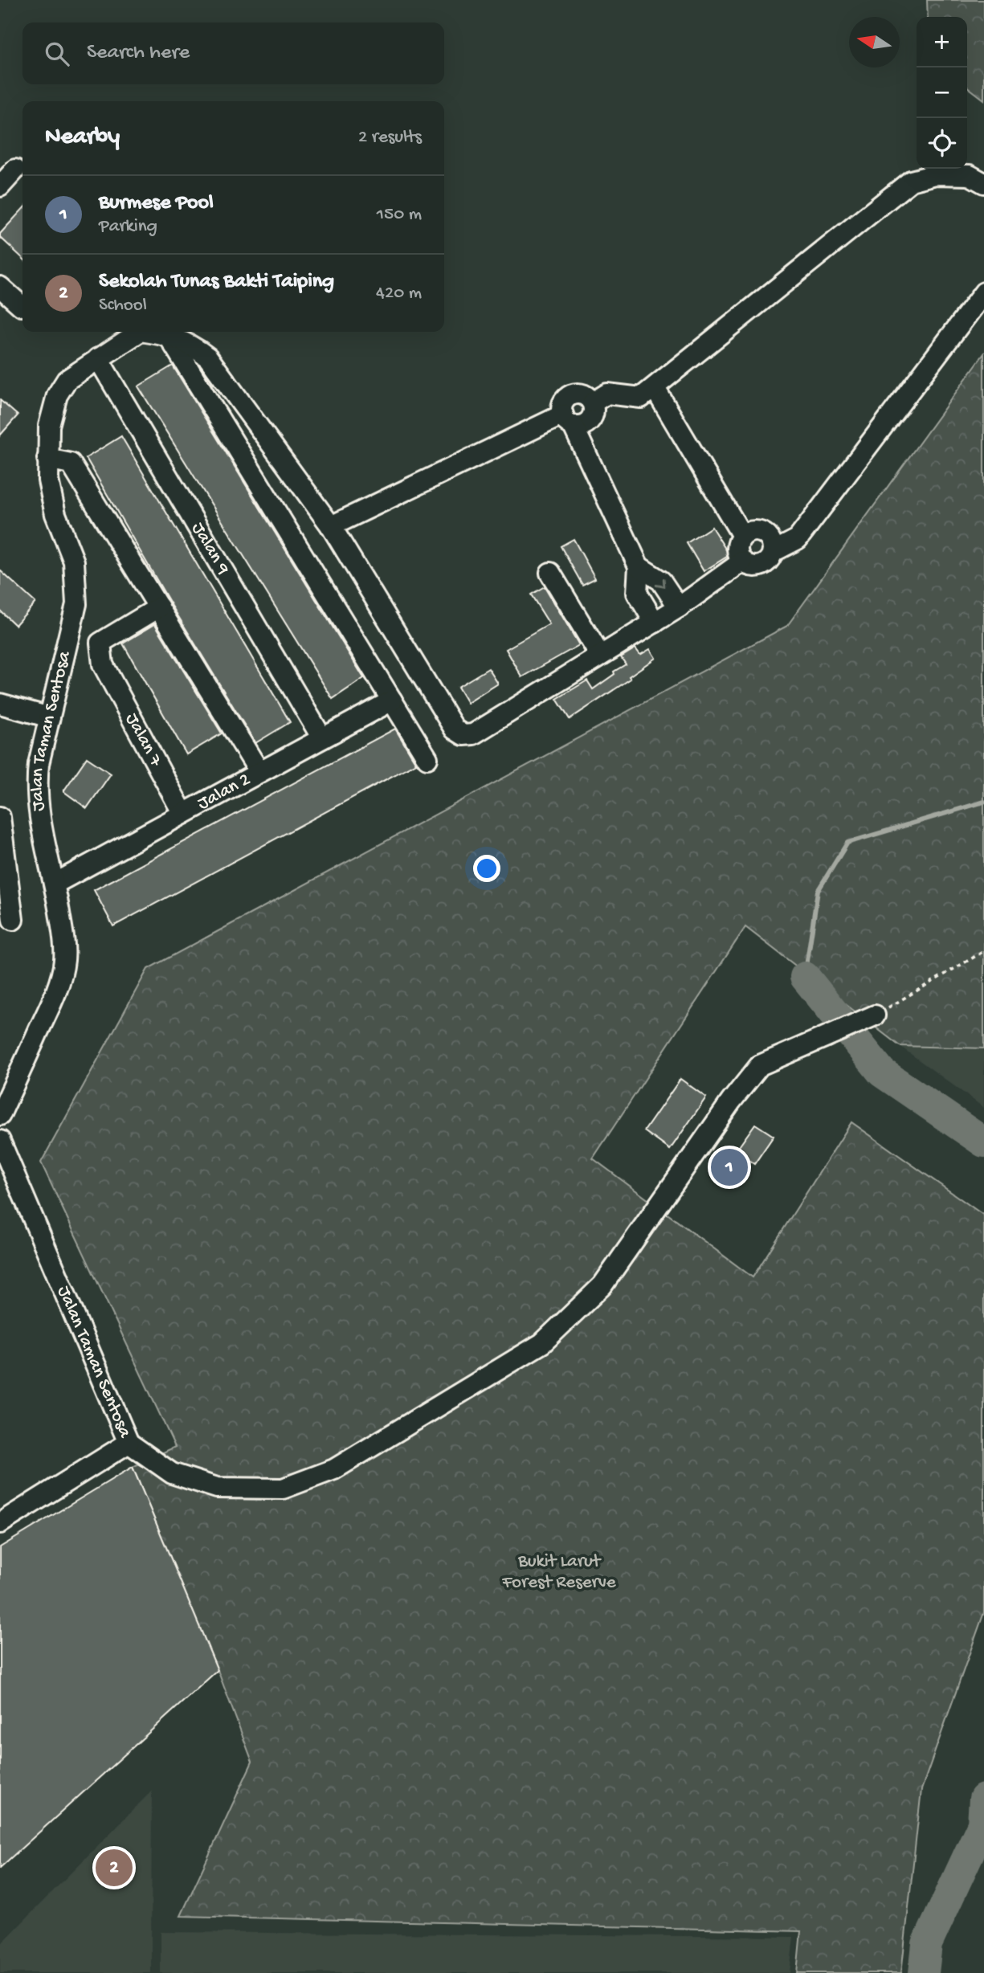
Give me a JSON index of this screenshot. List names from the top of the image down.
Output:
{
  "streets": {
    "street": [
      "Jalan 9",
      "Jalan Taman Sentosa",
      "Jalan 7",
      "Jalan 2"
    ]
  },
  "crossings": [
    ["Jalan 9", "Jalan Taman Sentosa"],
    ["Jalan 9", "Jalan 2"],
    ["Jalan Taman Sentosa", "Jalan 2"],
    ["Jalan 7", "Jalan 2"]
  ],
  "parks": ["Bukit Larut Forest Reserve"],
  "north": "left",
  "page": {
    "map_buttons": ["+", "−"],
    "search": "Search here",
    "heading": ["Nearby", "2 results"],
    "list": [
      {
        "mark": "1",
        "name": "Burmese Pool",
        "note": "Parking",
        "value": "150 m"
      },
      {
        "mark": "2",
        "name": "Sekolah Tunas Bakti Taiping",
        "note": "School",
        "value": "420 m"
      }
    ],
    "pins": ["1", "2"]
  }
}
